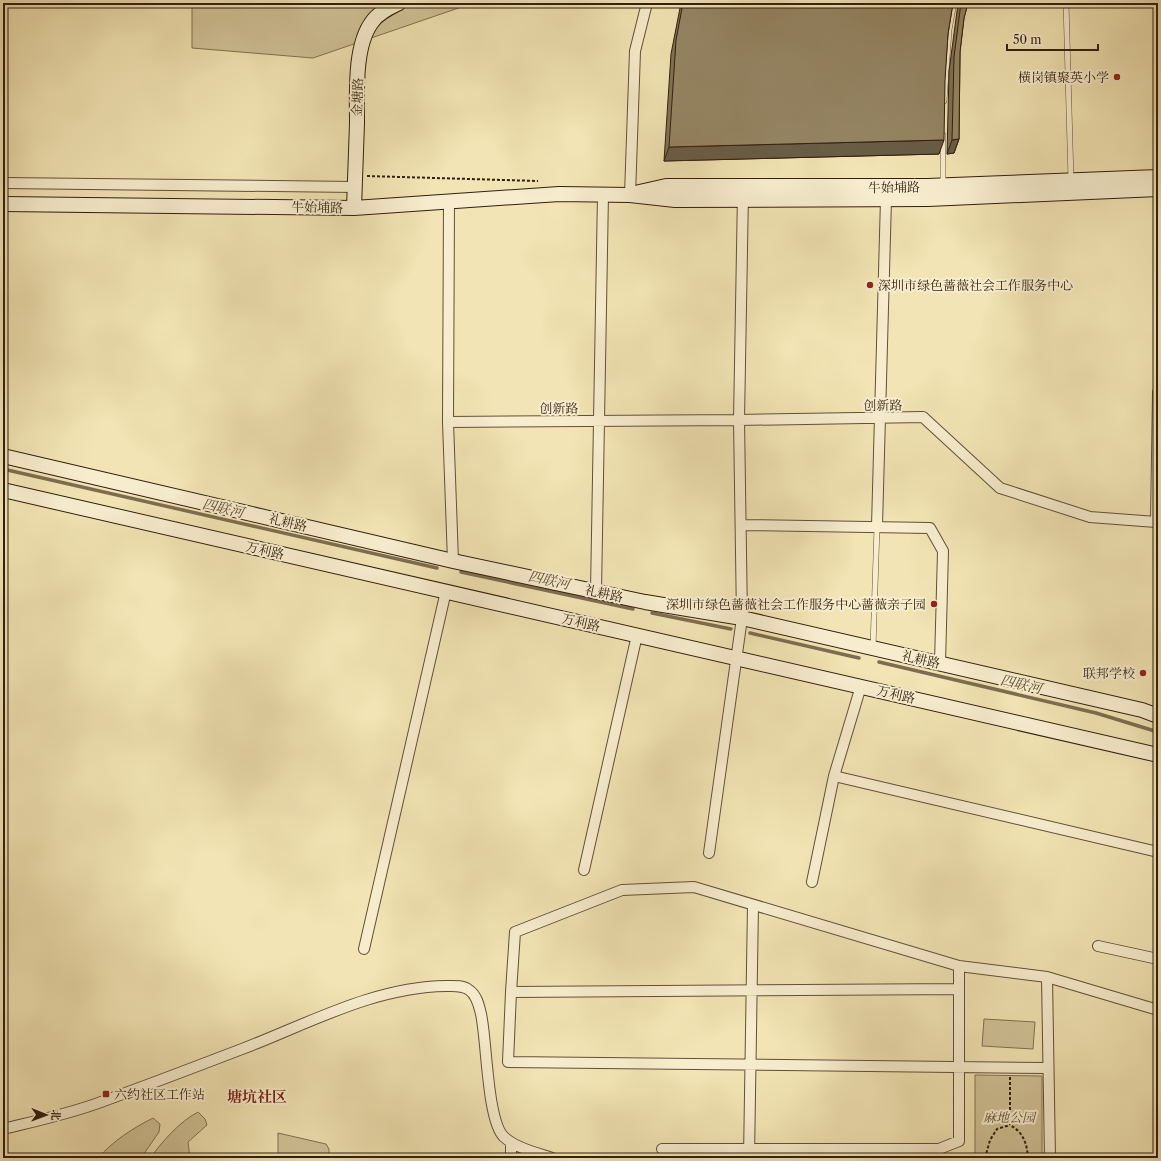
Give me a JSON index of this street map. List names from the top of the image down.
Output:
{
  "streets": {
    "street": [
      "金塘路",
      "牛始埔路",
      "创新路",
      "礼耕路",
      "万利路"
    ]
  },
  "crossings": [
    ["金塘路", "牛始埔路"]
  ],
  "districts": ["塘坑社区"],
  "water": ["四联河"],
  "parks": ["麻地公园"],
  "places": {
    "other": [
      "横岗镇聚英小学",
      "深圳市绿色蔷薇社会工作服务中心",
      "深圳市绿色蔷薇社会工作服务中心蔷薇亲子园",
      "联邦学校"
    ],
    "transit": ["六约社区工作站"]
  },
  "scale_bar": "50 m",
  "north": "right"
}
